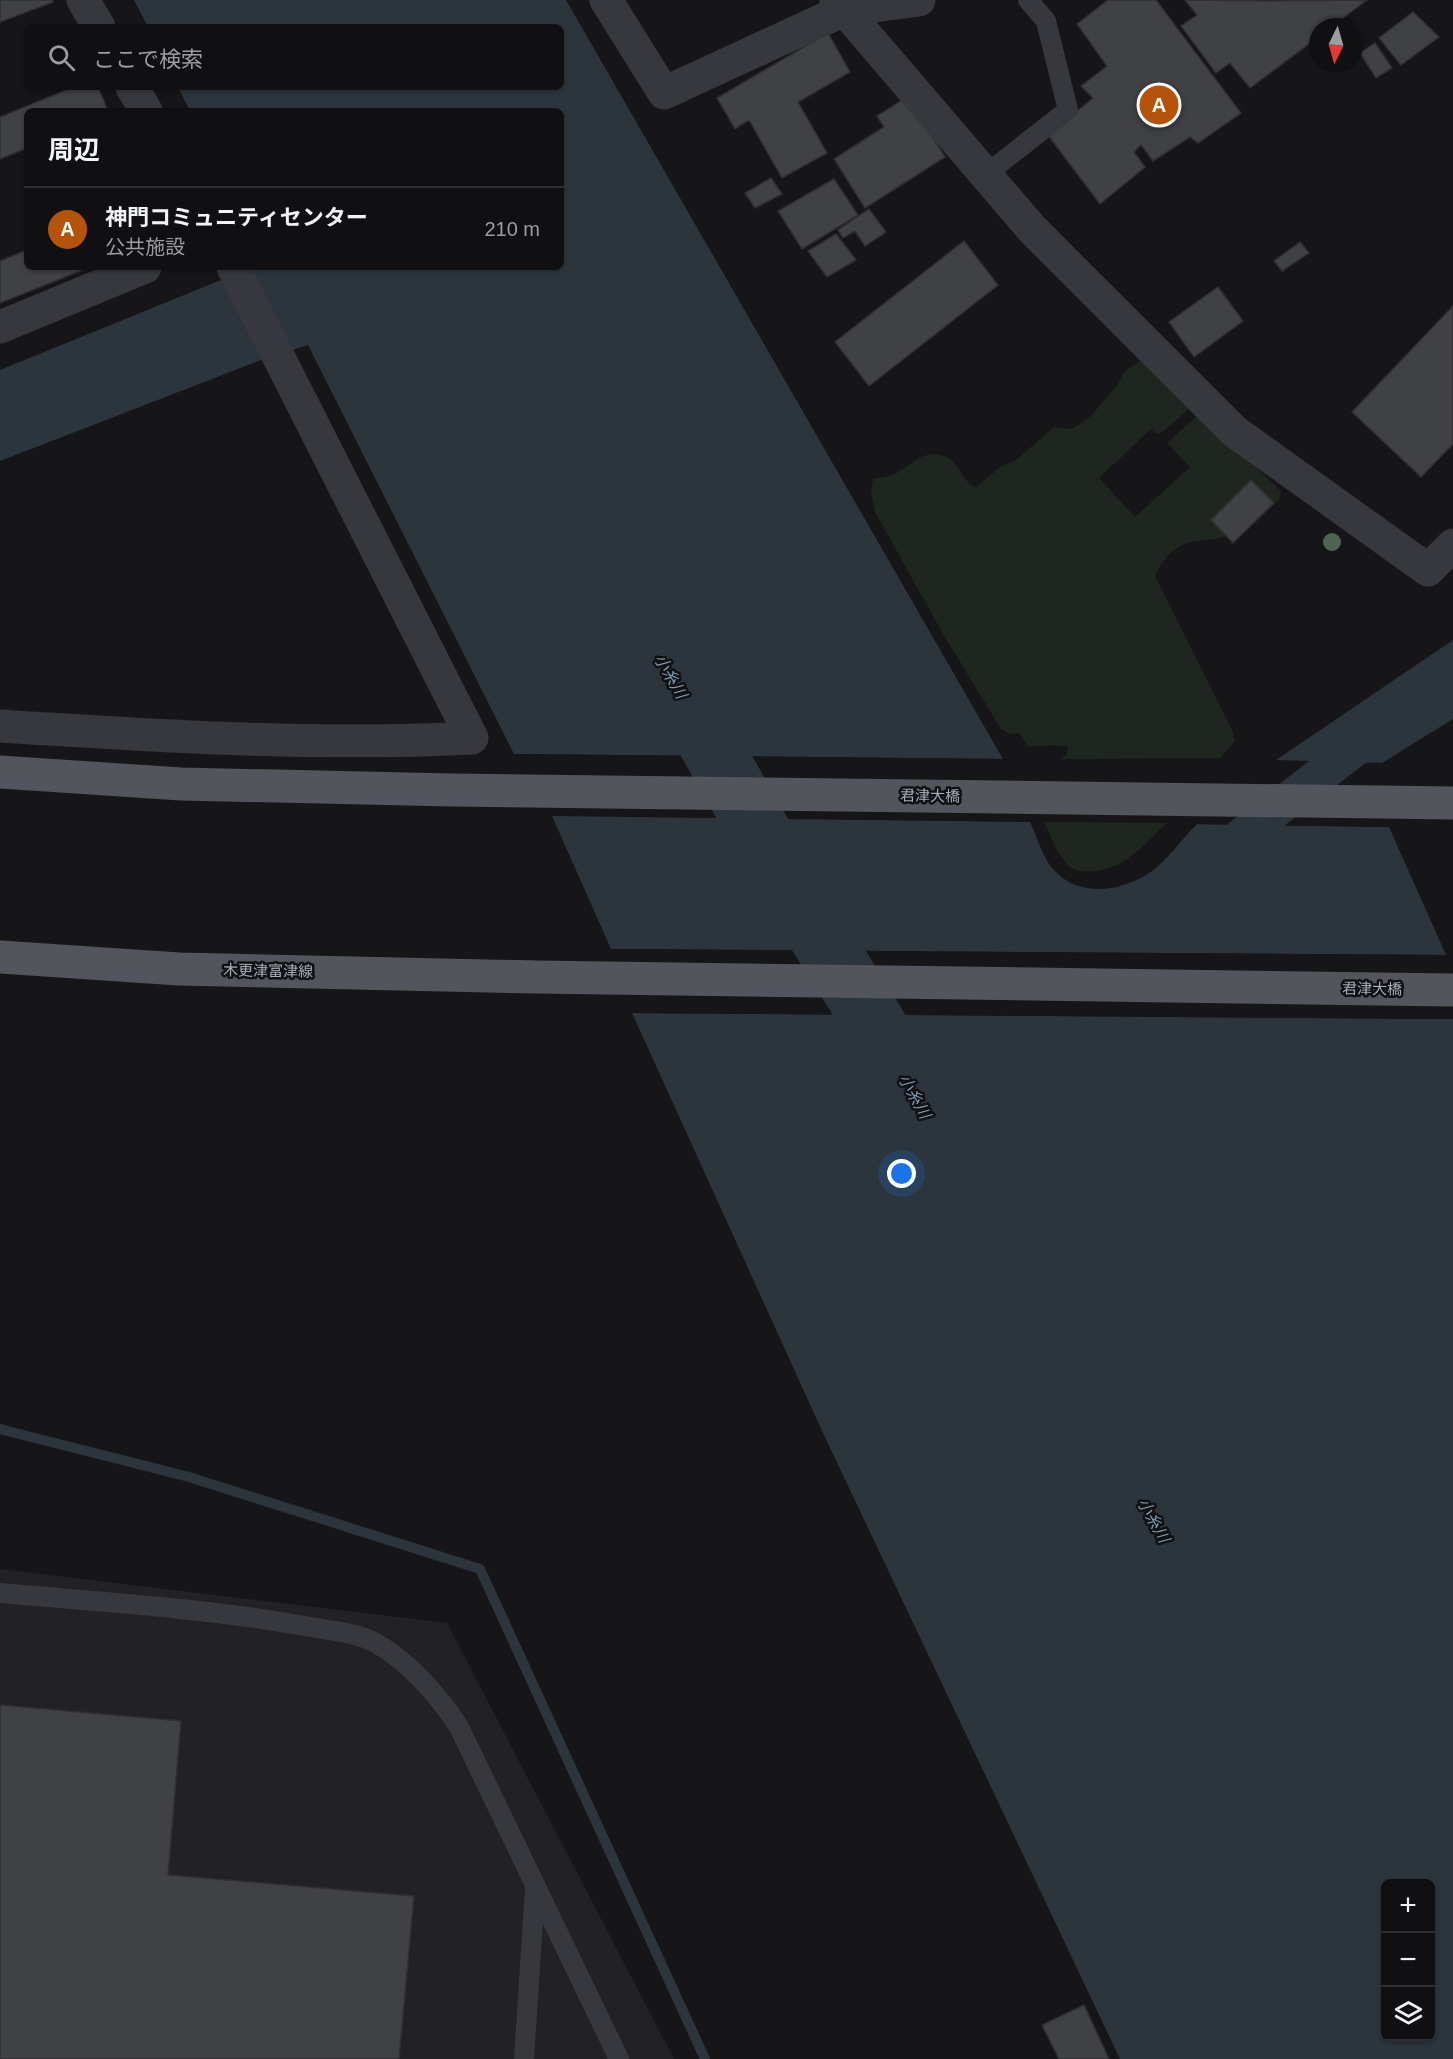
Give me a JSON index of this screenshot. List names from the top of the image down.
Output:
{
  "streets": {
    "main road": ["君津大橋", "木更津富津線"]
  },
  "crossings": [
    ["君津大橋", "木更津富津線"]
  ],
  "water": ["小糸川"],
  "north": "bottom",
  "page": {
    "search": "ここで検索",
    "pins": "A",
    "heading": "周辺",
    "list": [
      {
        "mark": "A",
        "name": "神門コミュニティセンター",
        "note": "公共施設",
        "value": "210 m"
      }
    ],
    "map_buttons": ["+", "−"]
  }
}
